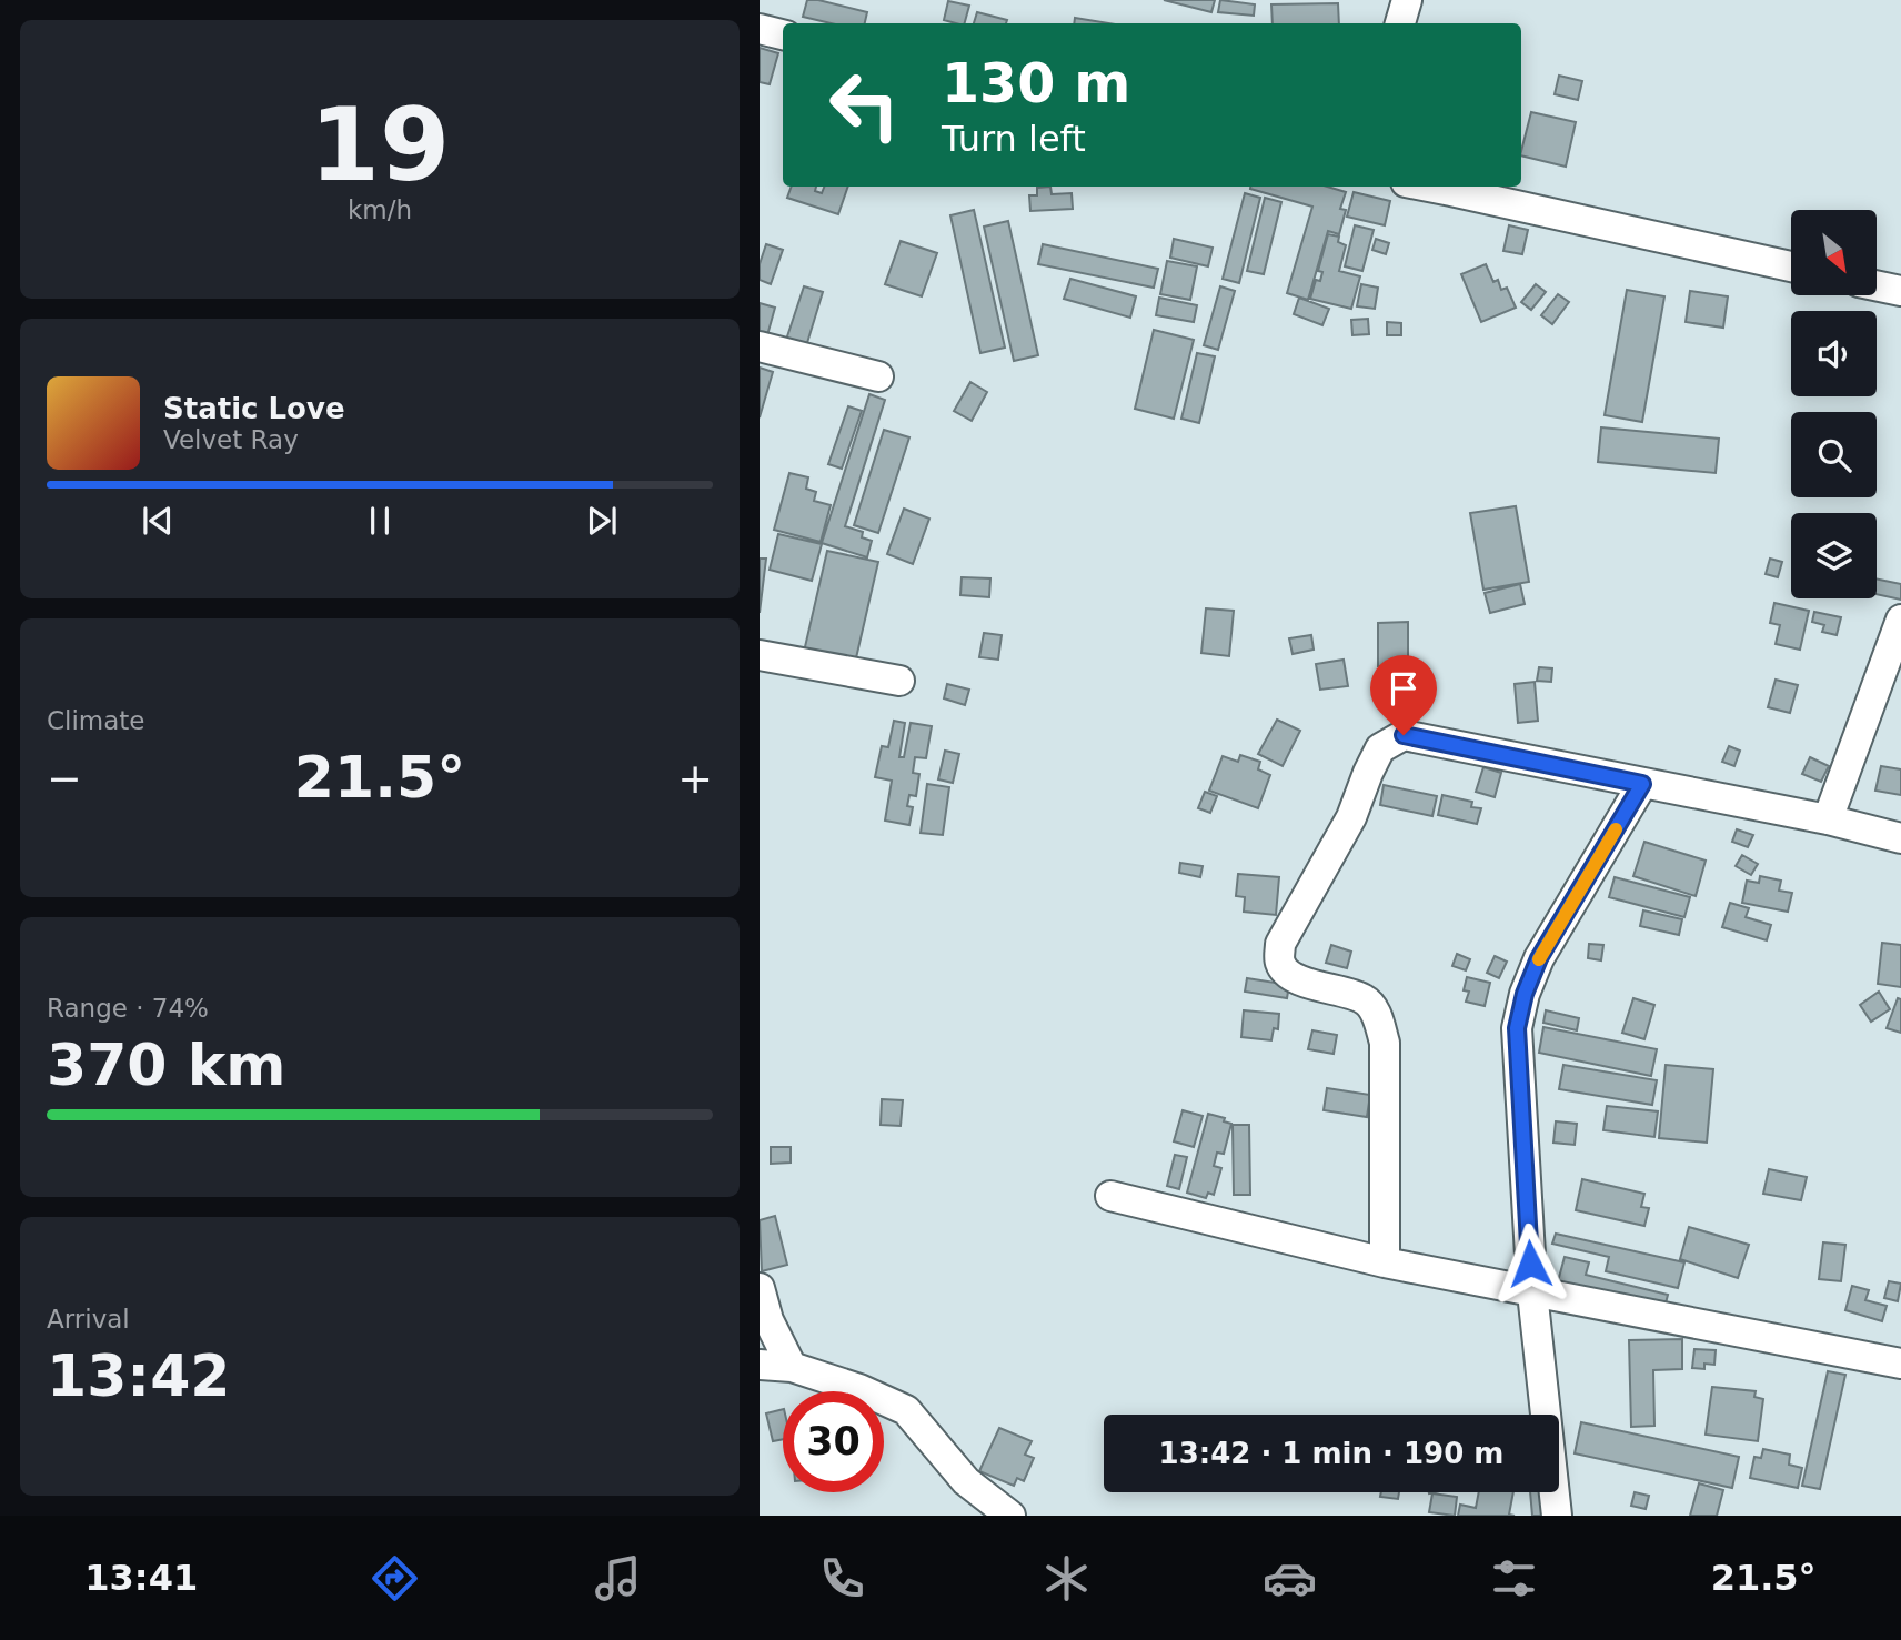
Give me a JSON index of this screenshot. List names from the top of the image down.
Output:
{
  "north": "bottom right",
  "page": {
    "tile": [
      ["19", "km/h"],
      "Climate",
      ["Range · 74%", "370 km"],
      ["Arrival", "13:42"]
    ],
    "turn": ["130 m", "Turn left"],
    "song": ["Static Love", "Velvet Ray"],
    "heat": ["−", "21.5°", "+"],
    "limit": "30",
    "trip": "13:42 · 1 min · 190 m",
    "tabs": ["13:41", "21.5°"]
  }
}
